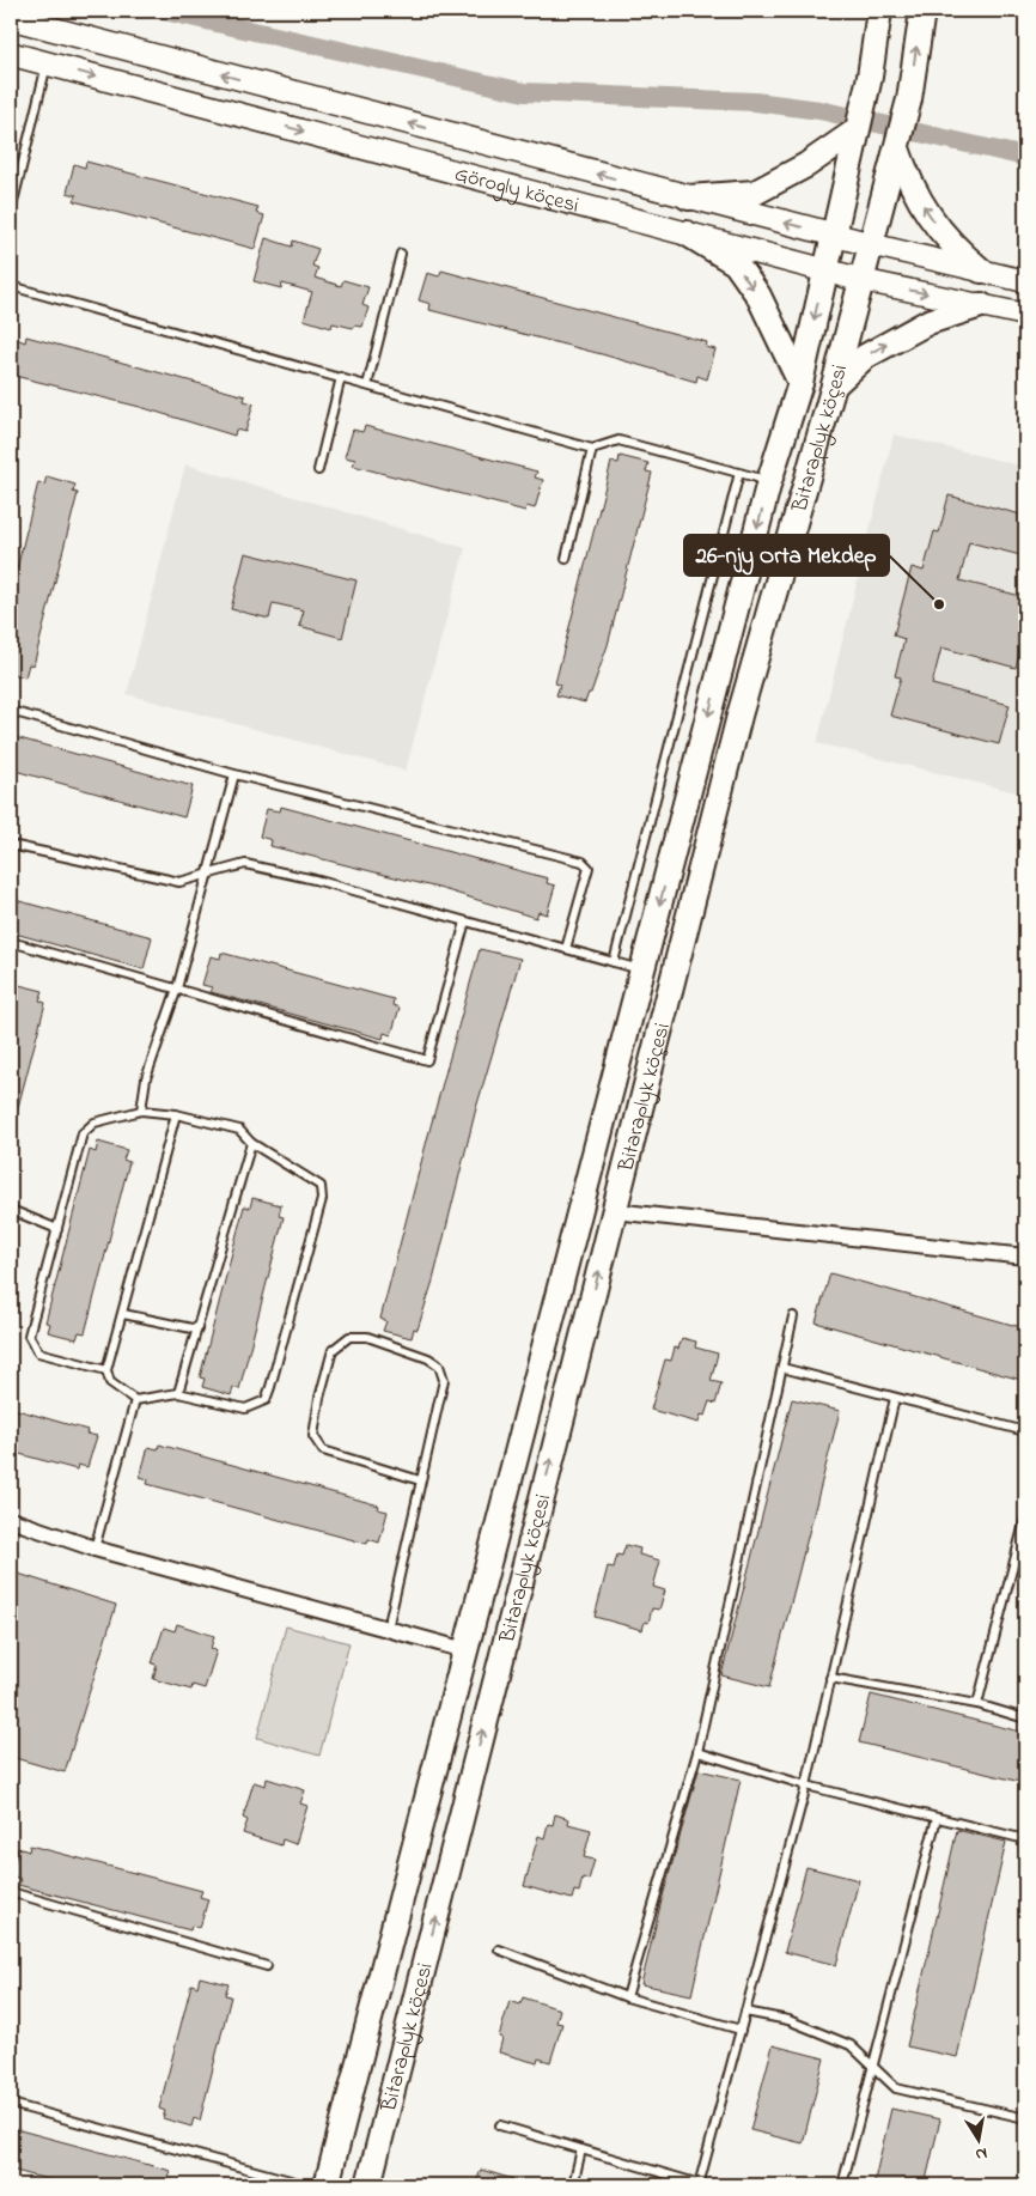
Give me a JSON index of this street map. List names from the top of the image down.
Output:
{
  "streets": {
    "highway": ["Bitaraplyk köçesi"],
    "main road": ["Görogly köçesi"]
  },
  "crossings": [
    ["Görogly köçesi", "Bitaraplyk köçesi"]
  ],
  "places": ["26-njy Orta Mekdep"],
  "north": "bottom"
}
